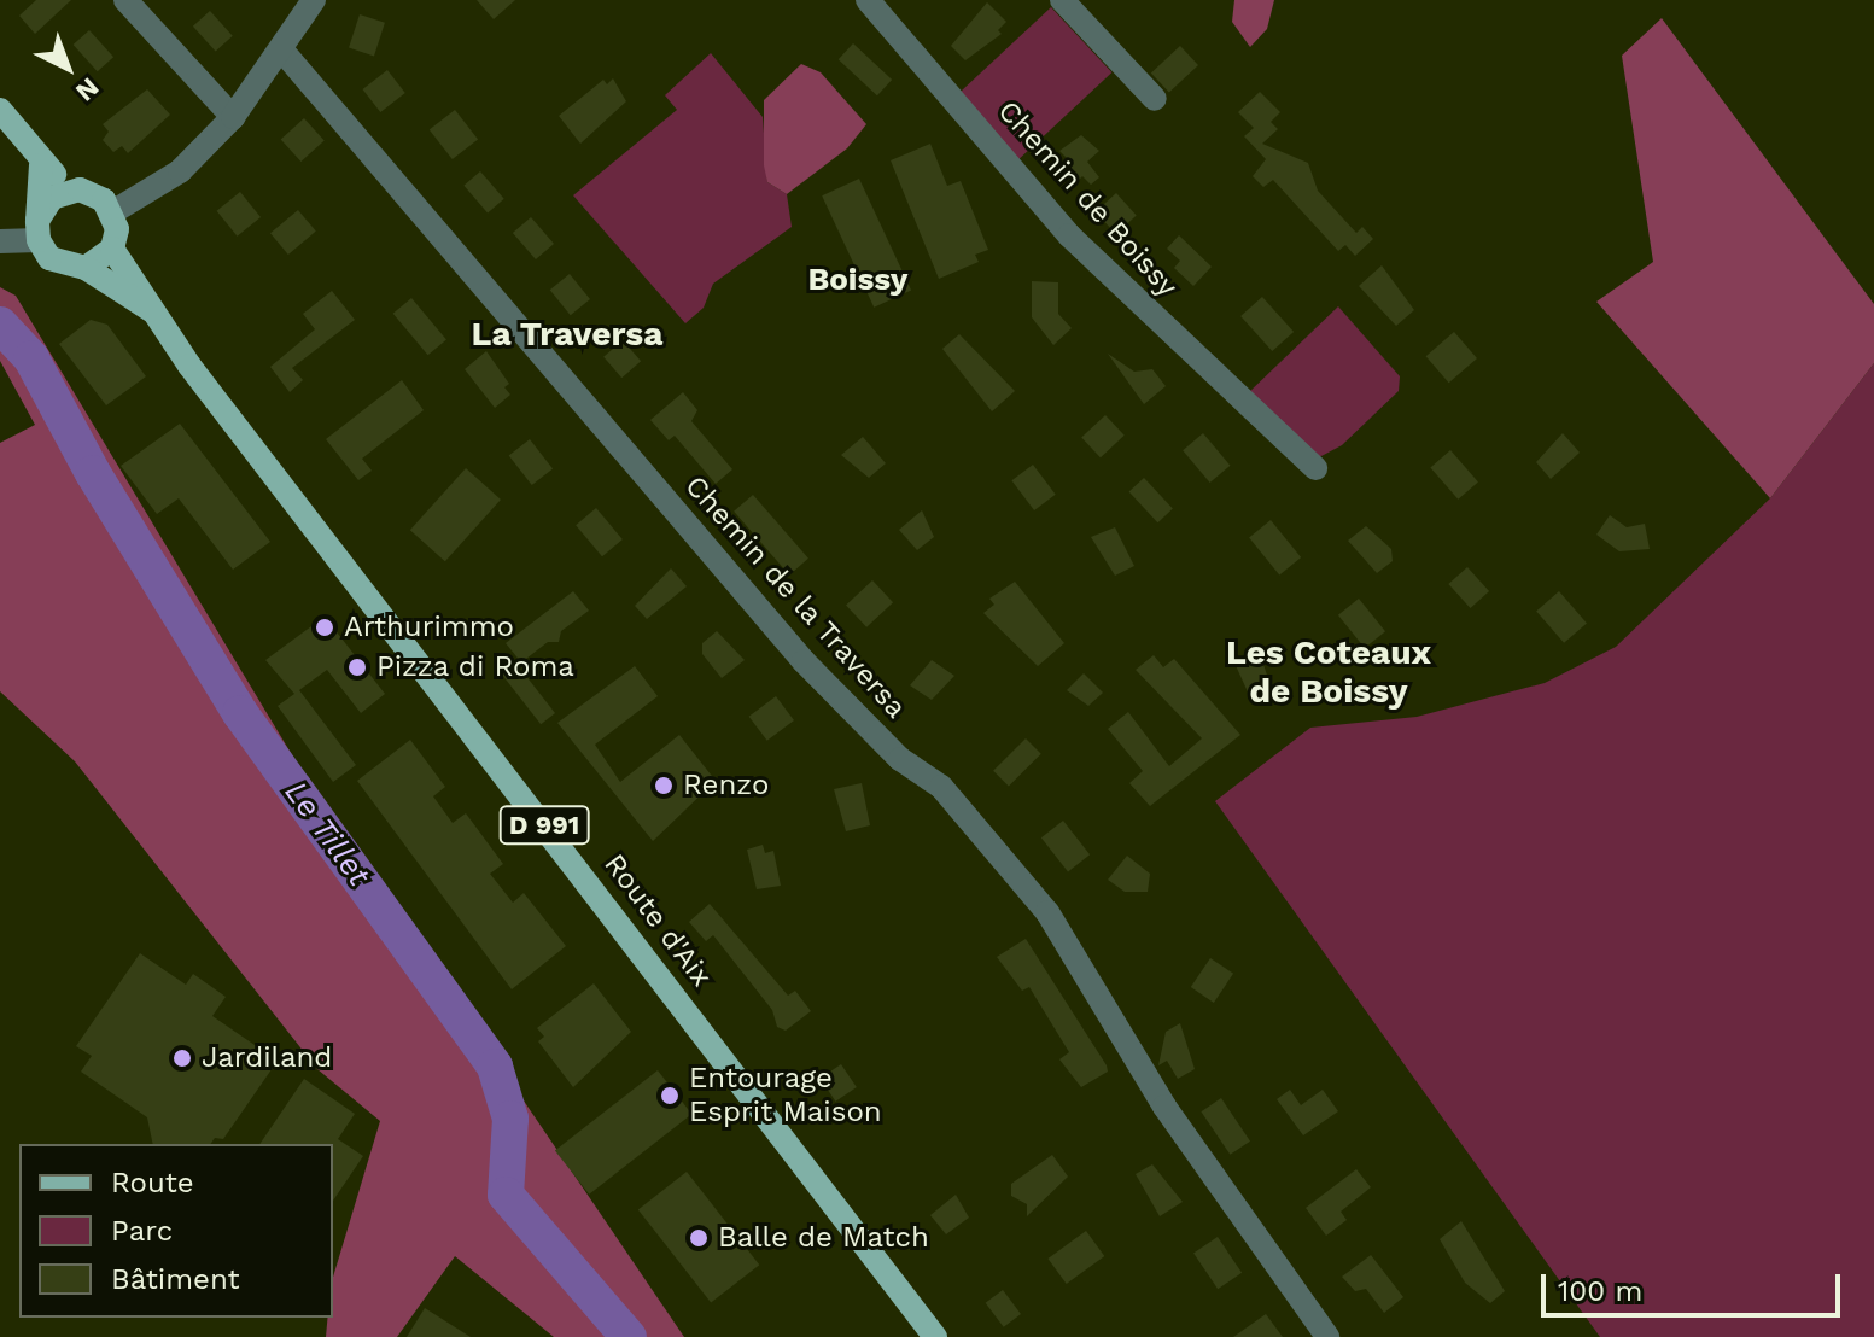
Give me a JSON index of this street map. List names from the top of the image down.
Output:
{
  "streets": {
    "main road": ["D 991", "Route d'Aix"],
    "street": ["Chemin de Boissy", "Chemin de la Traversa"]
  },
  "districts": ["Boissy", "La Traversa", "Les Coteaux de Boissy"],
  "water": ["Le Tillet"],
  "places": [
    "Arthurimmo",
    "Pizza di Roma",
    "Renzo",
    "Jardiland",
    "Entourage Esprit Maison",
    "Balle de Match"
  ],
  "legend": ["Route", "Parc", "Bâtiment"],
  "scale_bar": "100 m",
  "north": "bottom right"
}
